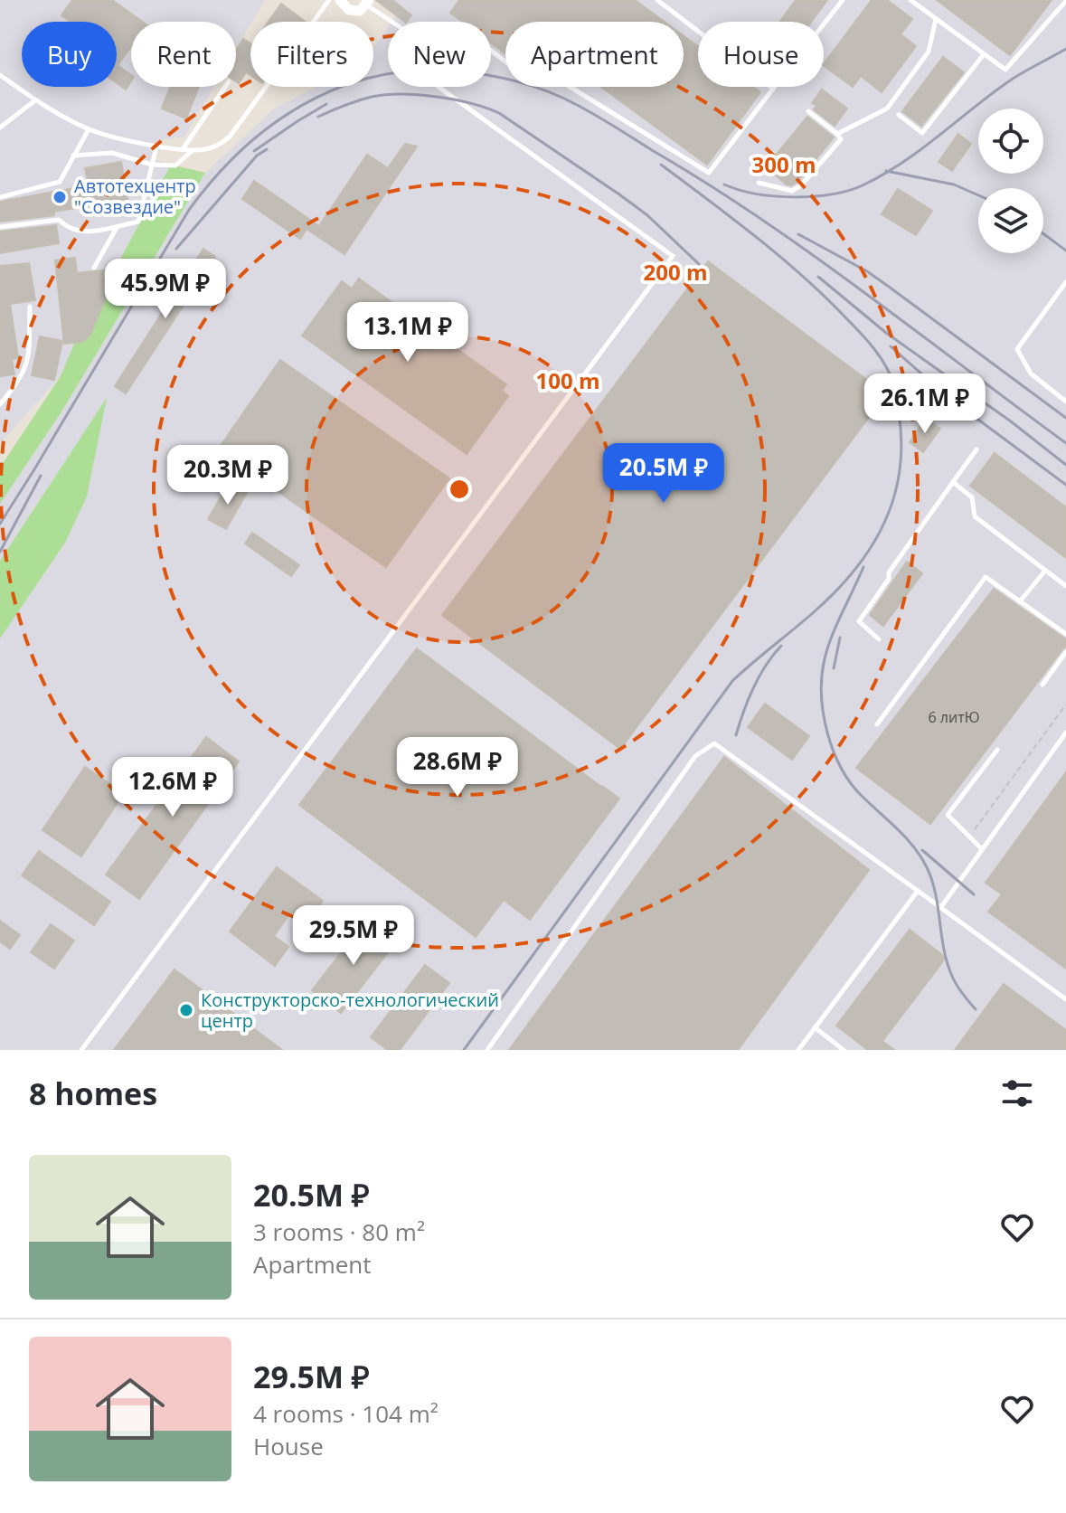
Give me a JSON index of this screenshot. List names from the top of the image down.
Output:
{
  "places": ["Автотехцентр \"Созвездие\"", "Конструкторско-технологический центр"],
  "house_numbers": ["6 литЮ"],
  "page": {
    "chip": [
      "Buy",
      "Rent",
      "Filters",
      "New",
      "Apartment",
      "House"
    ],
    "price": [
      "45.9M ₽",
      "13.1M ₽",
      "26.1M ₽",
      "20.5M ₽",
      "20.3M ₽",
      "28.6M ₽",
      "12.6M ₽",
      "29.5M ₽"
    ],
    "heading": "8 homes",
    "list": [
      {
        "name": "20.5M ₽",
        "note": "3 rooms · 80 m² · Apartment"
      },
      {
        "name": "29.5M ₽",
        "note": "4 rooms · 104 m² · House"
      }
    ]
  },
  "rings": ["300 m", "200 m", "100 m"]
}
